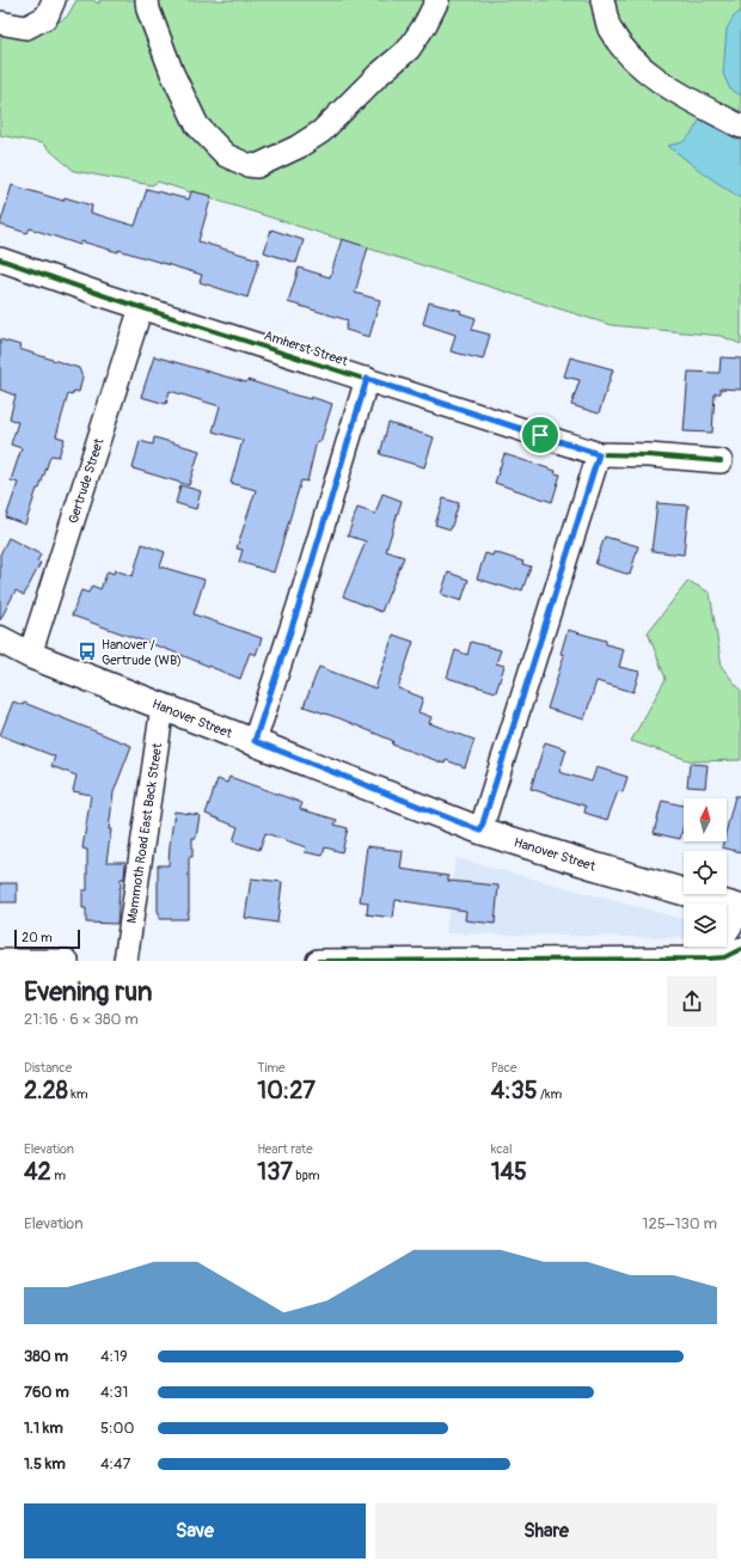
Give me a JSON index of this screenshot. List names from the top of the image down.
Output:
{
  "streets": {
    "main road": ["Hanover Street"],
    "street": ["Amherst Street", "Gertrude Street", "Mammoth Road East Back Street"]
  },
  "crossings": [
    ["Amherst Street", "Gertrude Street"],
    ["Gertrude Street", "Hanover Street"],
    ["Hanover Street", "Mammoth Road East Back Street"]
  ],
  "places": {
    "bus stop": ["Hanover / Gertrude (WB)"]
  },
  "scale_bar": "20 m",
  "north": "top",
  "page": {
    "scale": "20 m",
    "heading": ["Evening run", "21:16 · 6 × 380 m"],
    "stats": [
      ["Distance", "2.28 km"],
      ["Time", "10:27"],
      ["Pace", "4:35 /km"],
      ["Elevation", "42 m"],
      ["Heart rate", "137 bpm"],
      ["kcal", "145"]
    ],
    "chart": ["Elevation", "125–130 m"],
    "list": [
      {
        "name": "380 m",
        "note": "4:19"
      },
      {
        "name": "760 m",
        "note": "4:31"
      },
      {
        "name": "1.1 km",
        "note": "5:00"
      },
      {
        "name": "1.5 km",
        "note": "4:47"
      }
    ],
    "buttons": ["Save", "Share"]
  }
}
